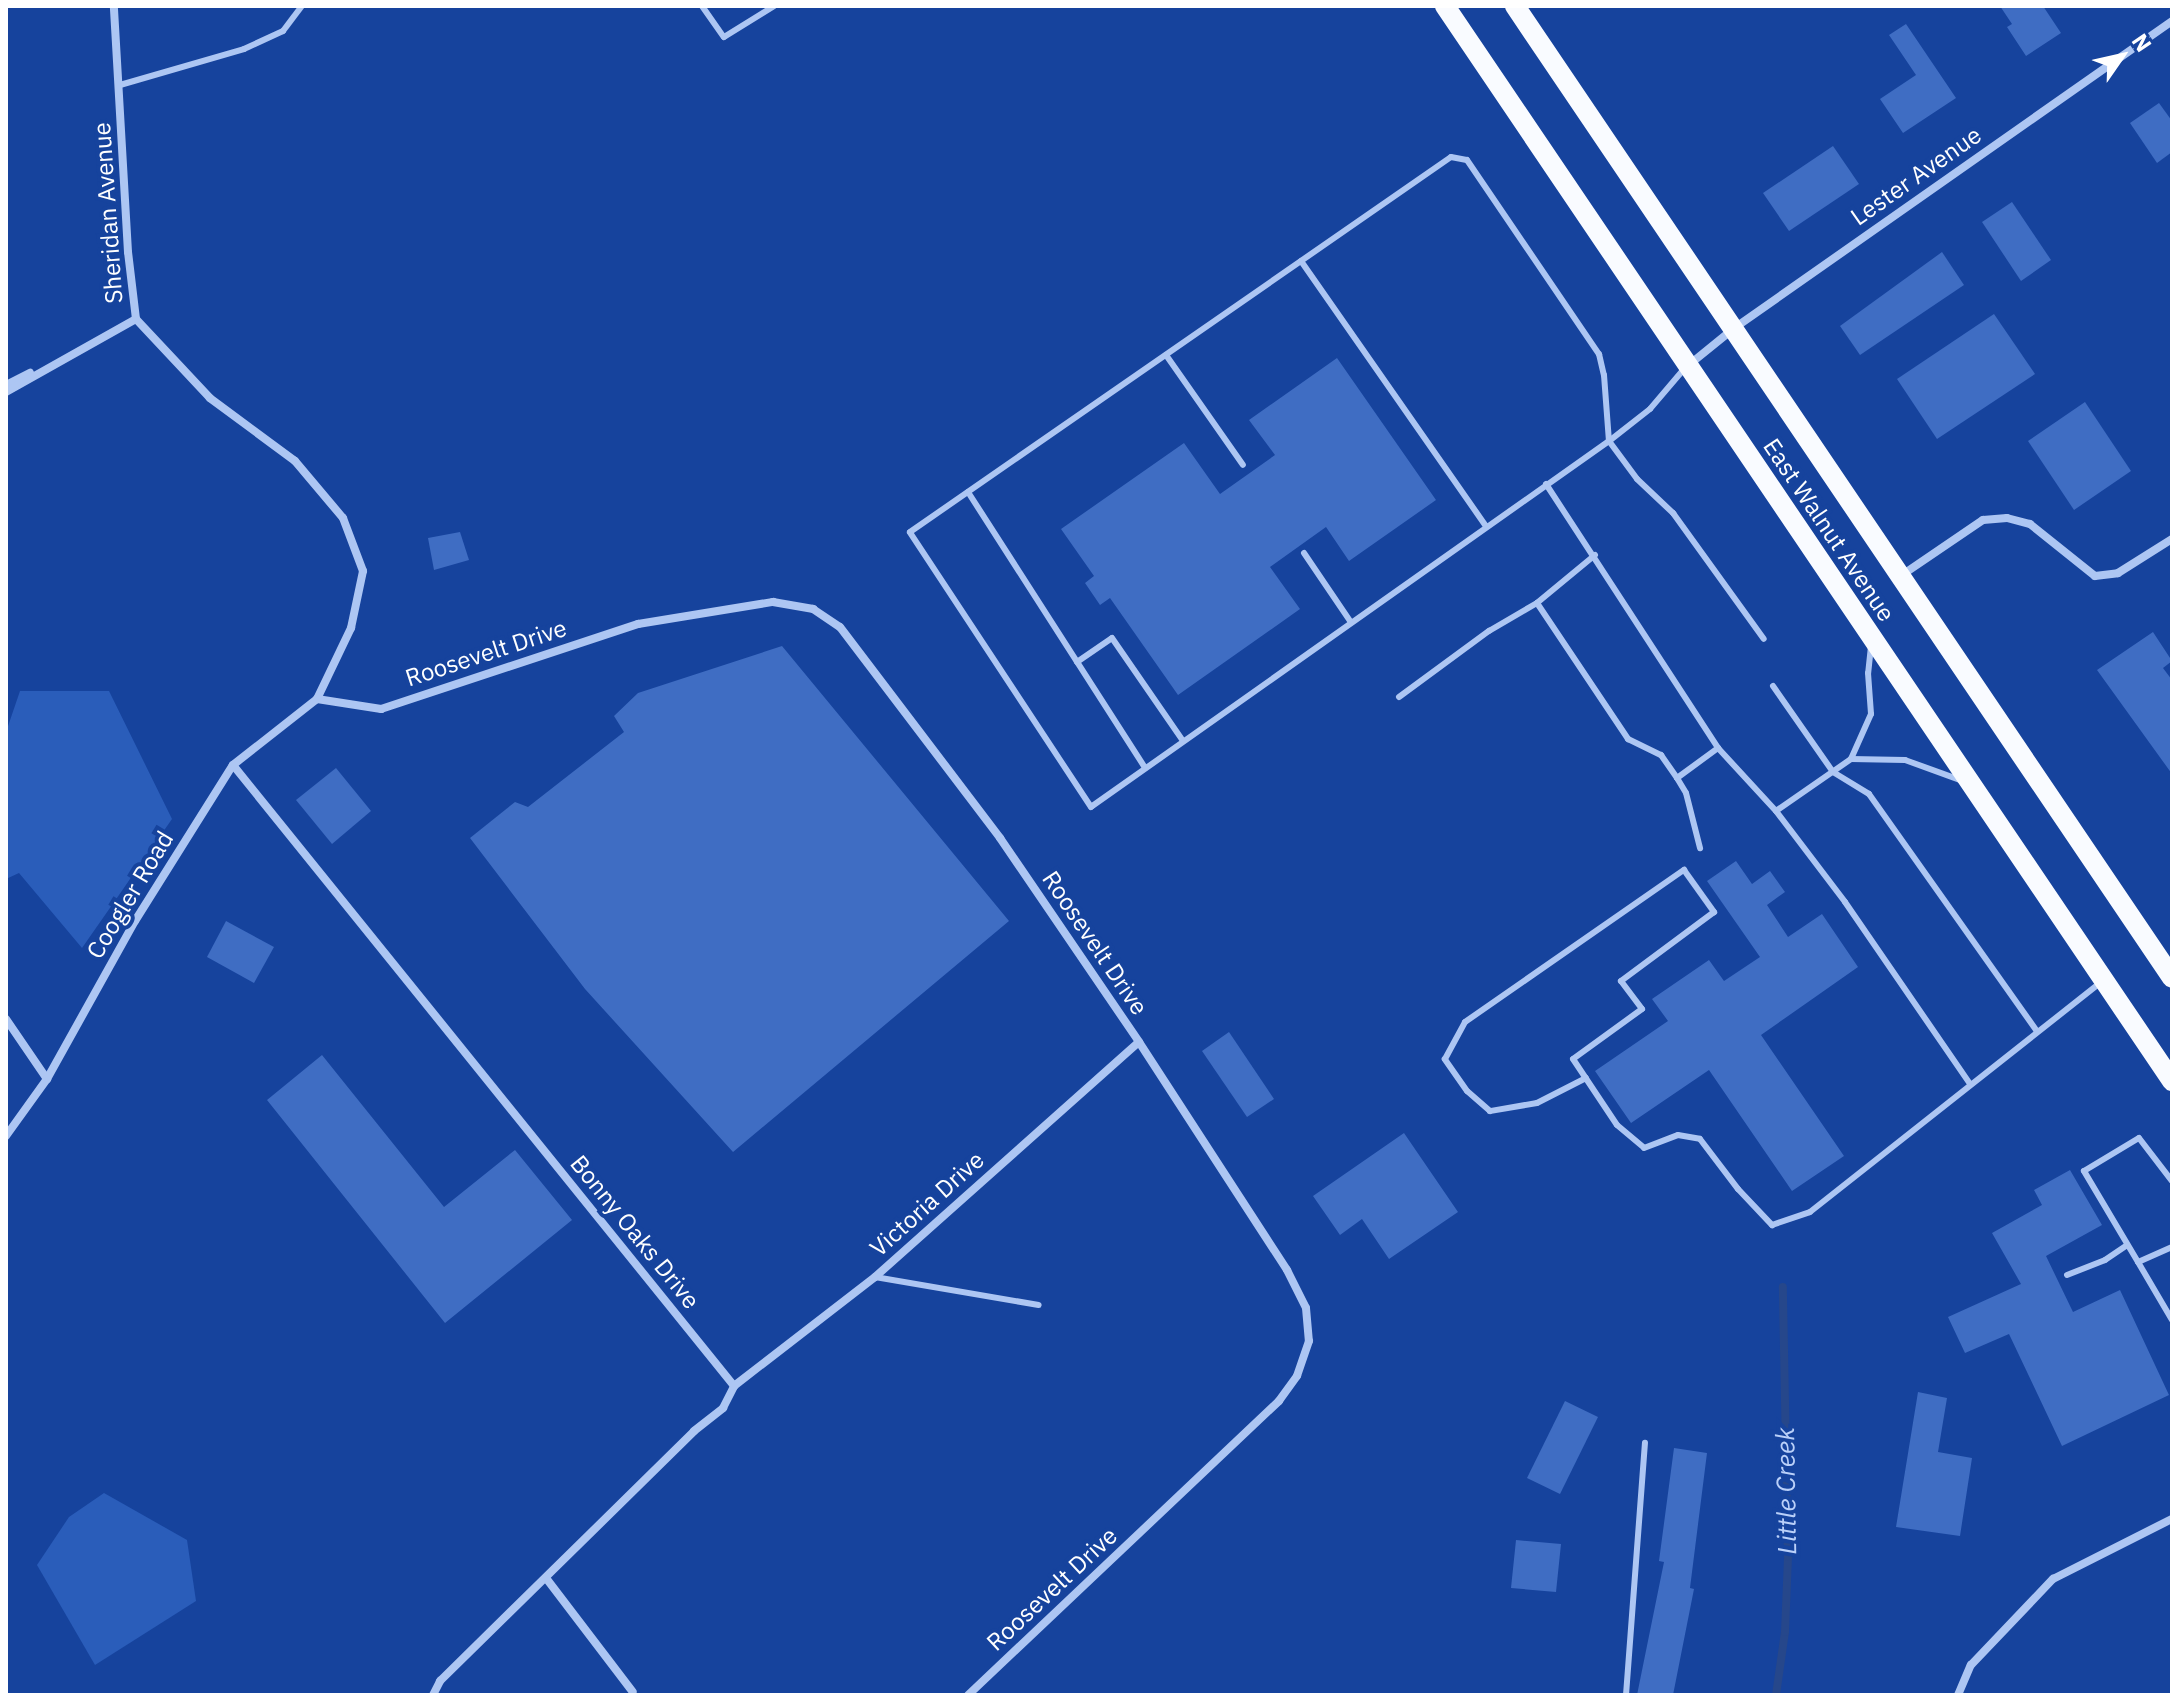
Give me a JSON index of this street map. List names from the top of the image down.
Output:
{
  "streets": {
    "main road": ["East Walnut Avenue"],
    "street": [
      "Lester Avenue",
      "Sheridan Avenue",
      "Roosevelt Drive",
      "Coogler Road",
      "Victoria Drive",
      "Bonny Oaks Drive"
    ]
  },
  "crossings": [
    ["Lester Avenue", "East Walnut Avenue"],
    ["Sheridan Avenue", "Roosevelt Drive"],
    ["Sheridan Avenue", "Coogler Road"],
    ["Roosevelt Drive", "Coogler Road"],
    ["Roosevelt Drive", "Victoria Drive"],
    ["Coogler Road", "Bonny Oaks Drive"],
    ["Victoria Drive", "Bonny Oaks Drive"]
  ],
  "water": ["Little Creek"],
  "north": "top right"
}
